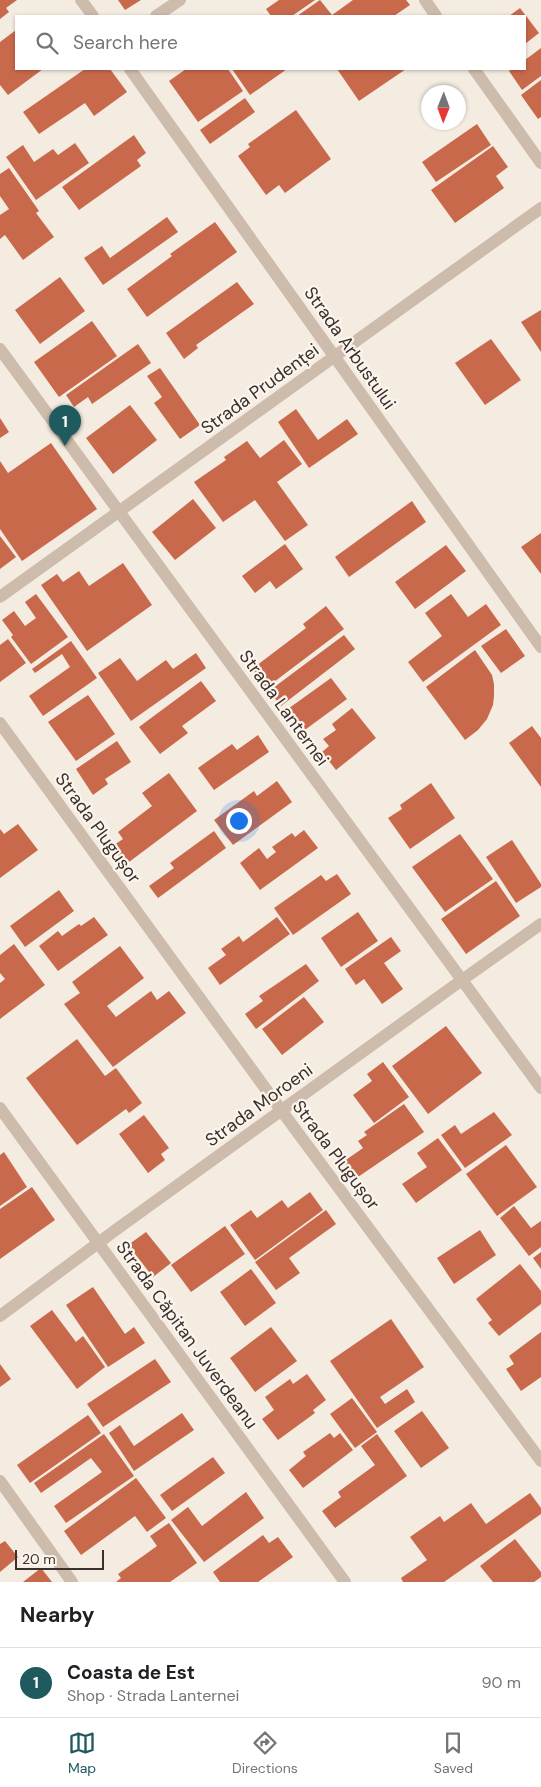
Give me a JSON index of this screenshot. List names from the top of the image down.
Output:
{
  "streets": {
    "street": [
      "Strada Arbustului",
      "Strada Prudenței",
      "Strada Lanternei",
      "Strada Plugușor",
      "Strada Moroeni",
      "Strada Căpitan Juverdeanu"
    ]
  },
  "crossings": [
    ["Strada Arbustului", "Strada Prudenței"],
    ["Strada Prudenței", "Strada Lanternei"],
    ["Strada Lanternei", "Strada Moroeni"],
    ["Strada Plugușor", "Strada Moroeni"],
    ["Strada Moroeni", "Strada Căpitan Juverdeanu"]
  ],
  "scale_bar": "20 m",
  "north": "bottom",
  "page": {
    "search": "Search here",
    "pins": "1",
    "scale": "20 m",
    "heading": "Nearby",
    "list": [
      {
        "mark": "1",
        "name": "Coasta de Est",
        "note": "Shop · Strada Lanternei",
        "value": "90 m"
      }
    ],
    "nav": ["Map", "Directions", "Saved"]
  }
}
